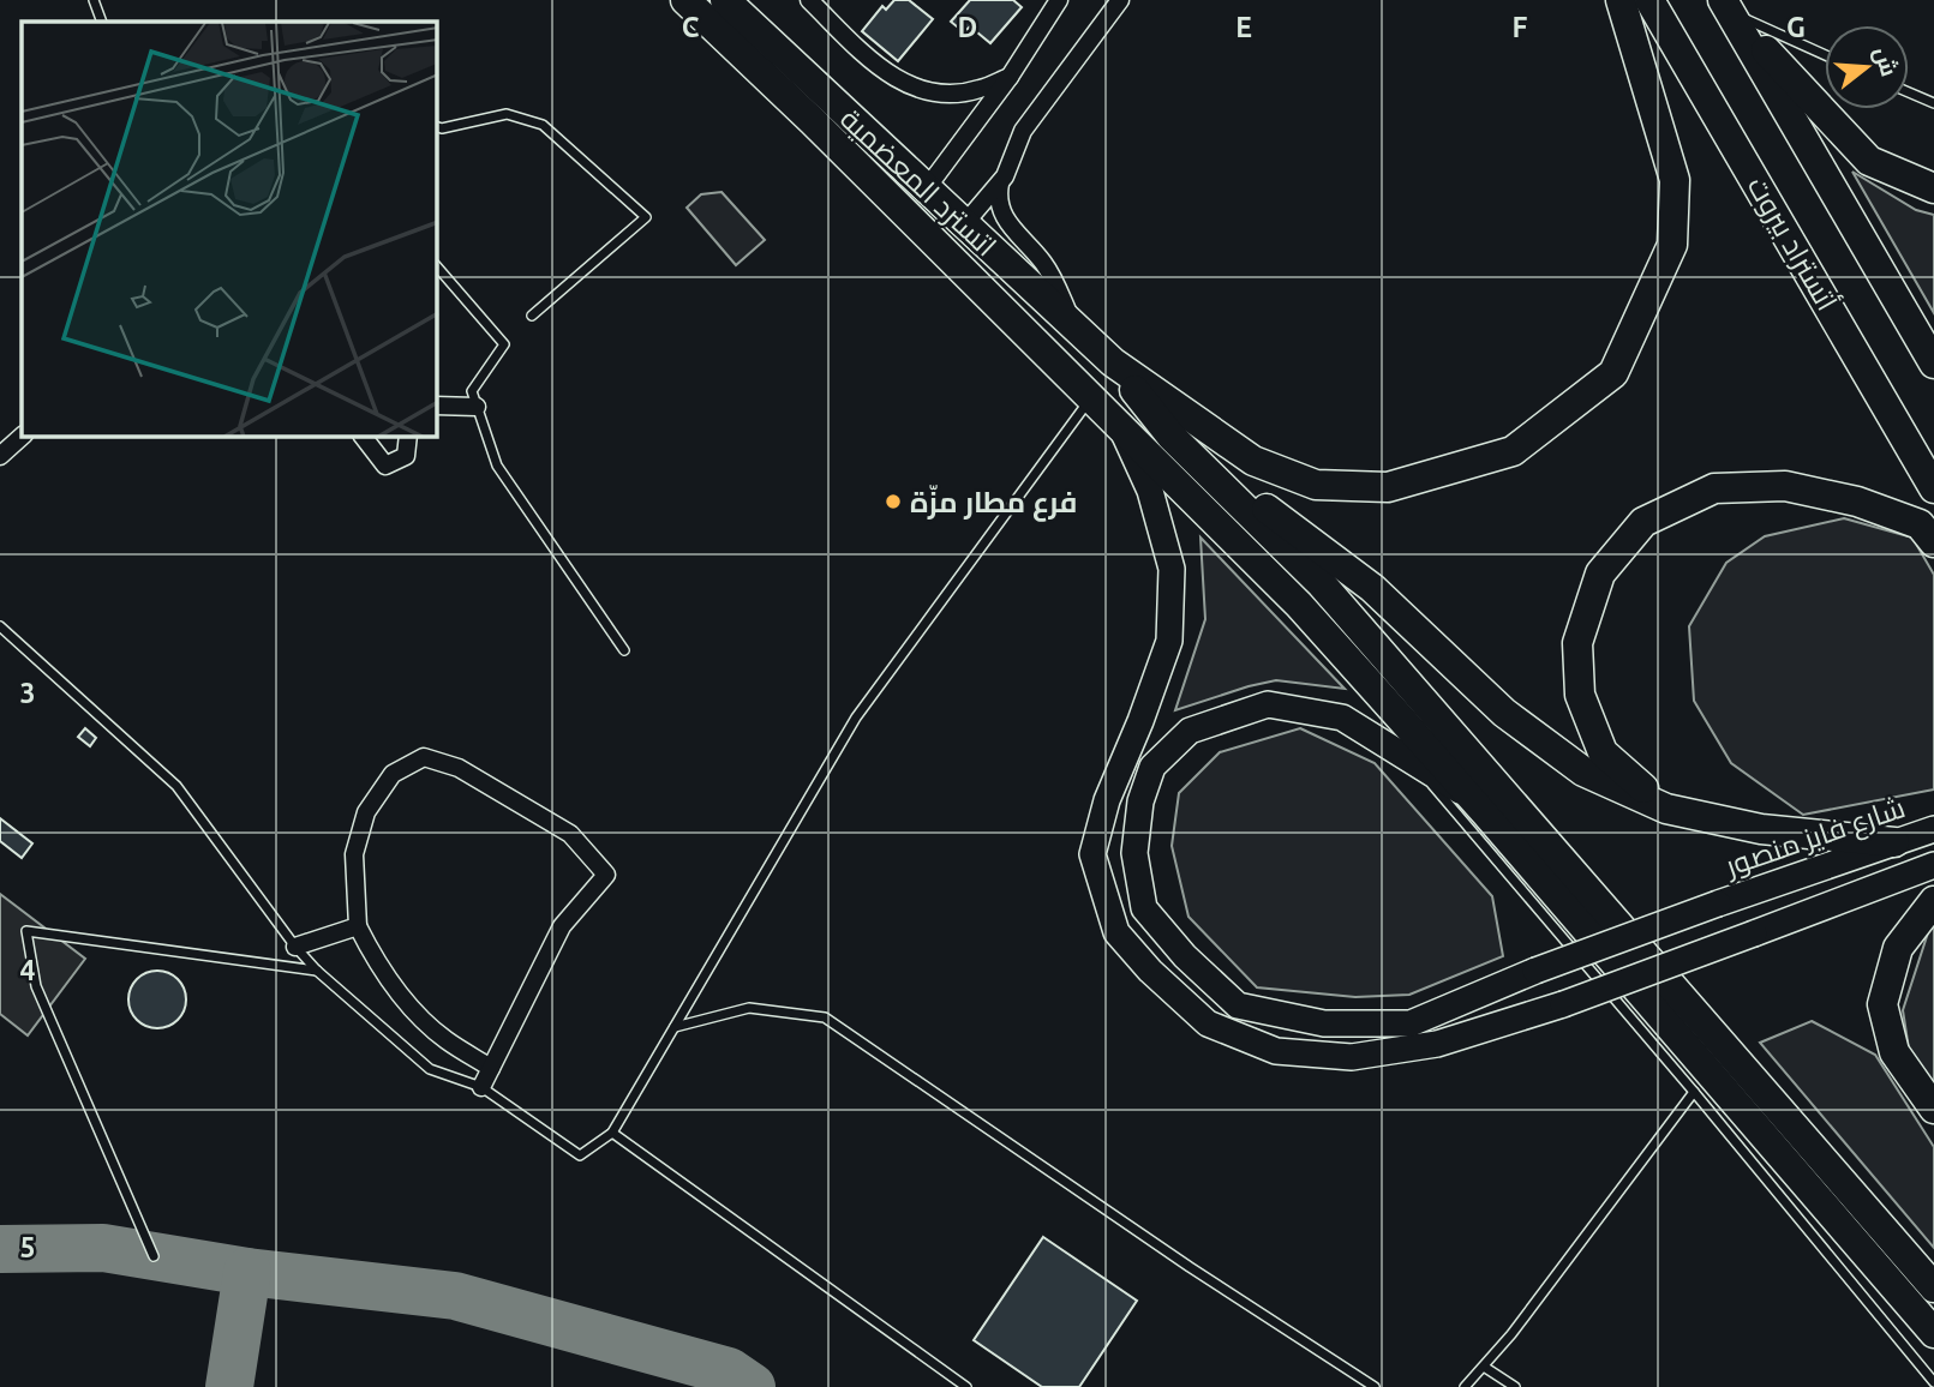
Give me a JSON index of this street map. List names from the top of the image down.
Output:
{
  "streets": {
    "highway": ["اتسترد المعضمية", "أتستراد بيروت"],
    "main road": ["شارع فايز منصور"]
  },
  "places": ["فرع مطار مزّة"],
  "north": "right",
  "grid": {
    "columns": [
      "C",
      "D",
      "E",
      "F",
      "G"
    ],
    "rows": ["3", "4", "5"]
  }
}
